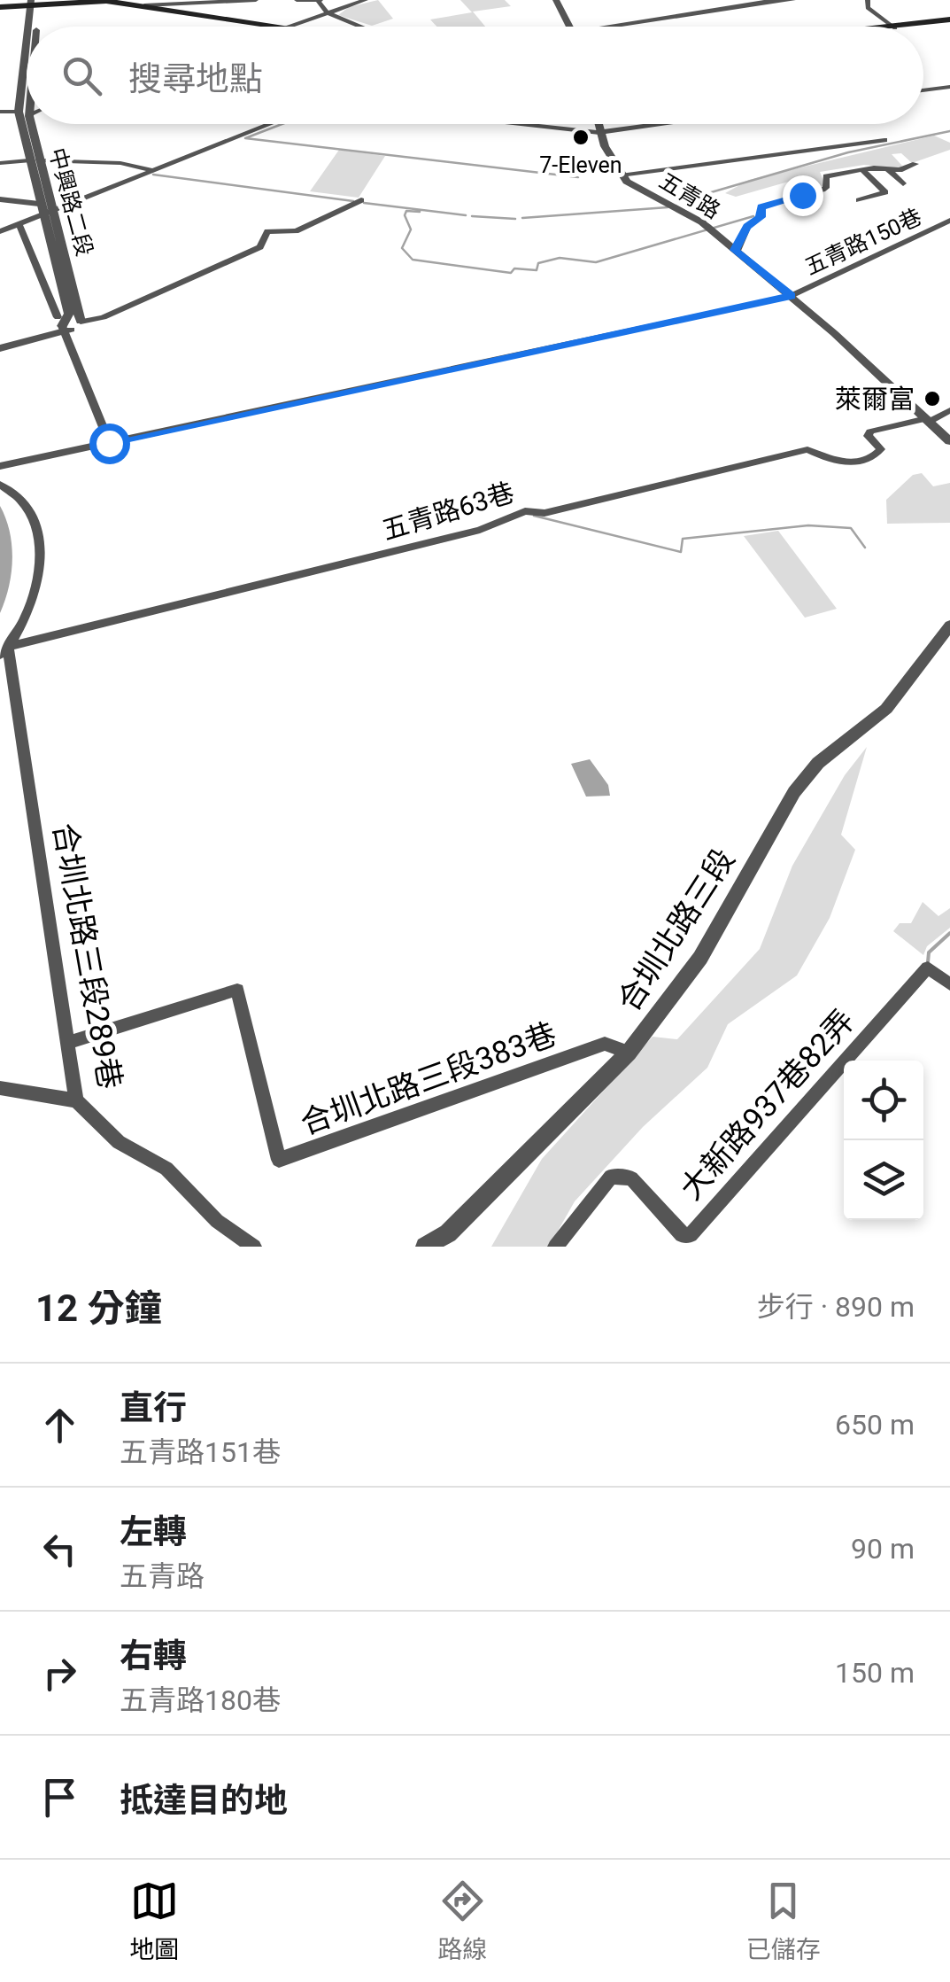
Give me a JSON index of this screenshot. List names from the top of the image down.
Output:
{
  "streets": {
    "street": [
      "五青路",
      "中興路二段",
      "五青路150巷",
      "五青路63巷",
      "合圳北路三段",
      "合圳北路三段289巷",
      "合圳北路三段383巷",
      "大新路937巷82弄"
    ]
  },
  "crossings": [
    ["五青路", "五青路150巷"],
    ["五青路", "五青路63巷"],
    ["五青路63巷", "合圳北路三段289巷"],
    ["合圳北路三段", "合圳北路三段383巷"],
    ["合圳北路三段289巷", "合圳北路三段383巷"]
  ],
  "places": ["7-Eleven", "萊爾富"],
  "page": {
    "search": "搜尋地點",
    "heading": ["12 分鐘", "步行 · 890 m"],
    "list": [
      ["直行", "五青路151巷", "650 m"],
      ["左轉", "五青路", "90 m"],
      ["右轉", "五青路180巷", "150 m"],
      "抵達目的地"
    ],
    "nav": ["地圖", "路線", "已儲存"]
  }
}
